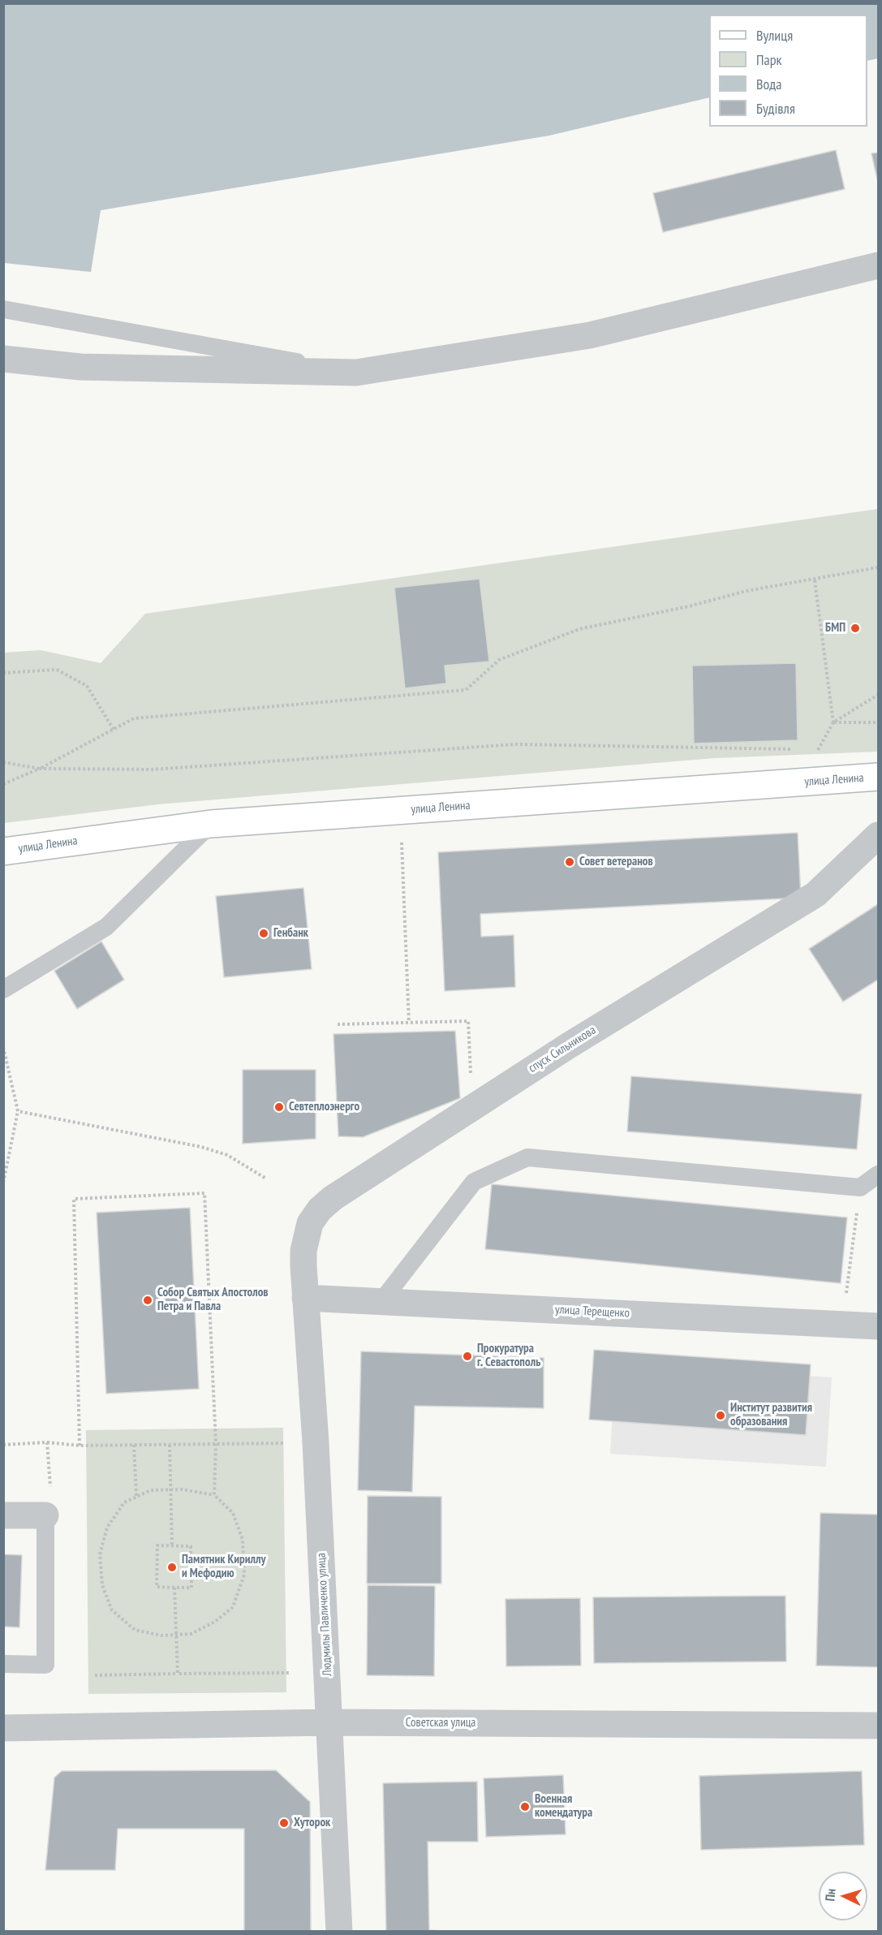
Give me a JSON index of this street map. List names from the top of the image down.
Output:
{
  "streets": {
    "main road": ["улица Ленина"],
    "street": [
      "спуск Сильникова",
      "улица Терещенко",
      "Людмилы Павличенко улица",
      "Советская улица"
    ]
  },
  "crossings": [
    ["спуск Сильникова", "улица Терещенко"],
    ["спуск Сильникова", "Людмилы Павличенко улица"],
    ["улица Терещенко", "Людмилы Павличенко улица"],
    ["Людмилы Павличенко улица", "Советская улица"]
  ],
  "places": [
    "БМП",
    "Совет ветеранов",
    "Генбанк",
    "Севтеплоэнерго",
    "Собор Святых Апостолов Петра и Павла",
    "Прокуратура г. Севастополь",
    "Институт развития образования",
    "Памятник Кириллу и Мефодию",
    "Военная комендатура",
    "Хуторок"
  ],
  "legend": [
    "Вулиця",
    "Парк",
    "Вода",
    "Будівля"
  ],
  "north": "left"
}
